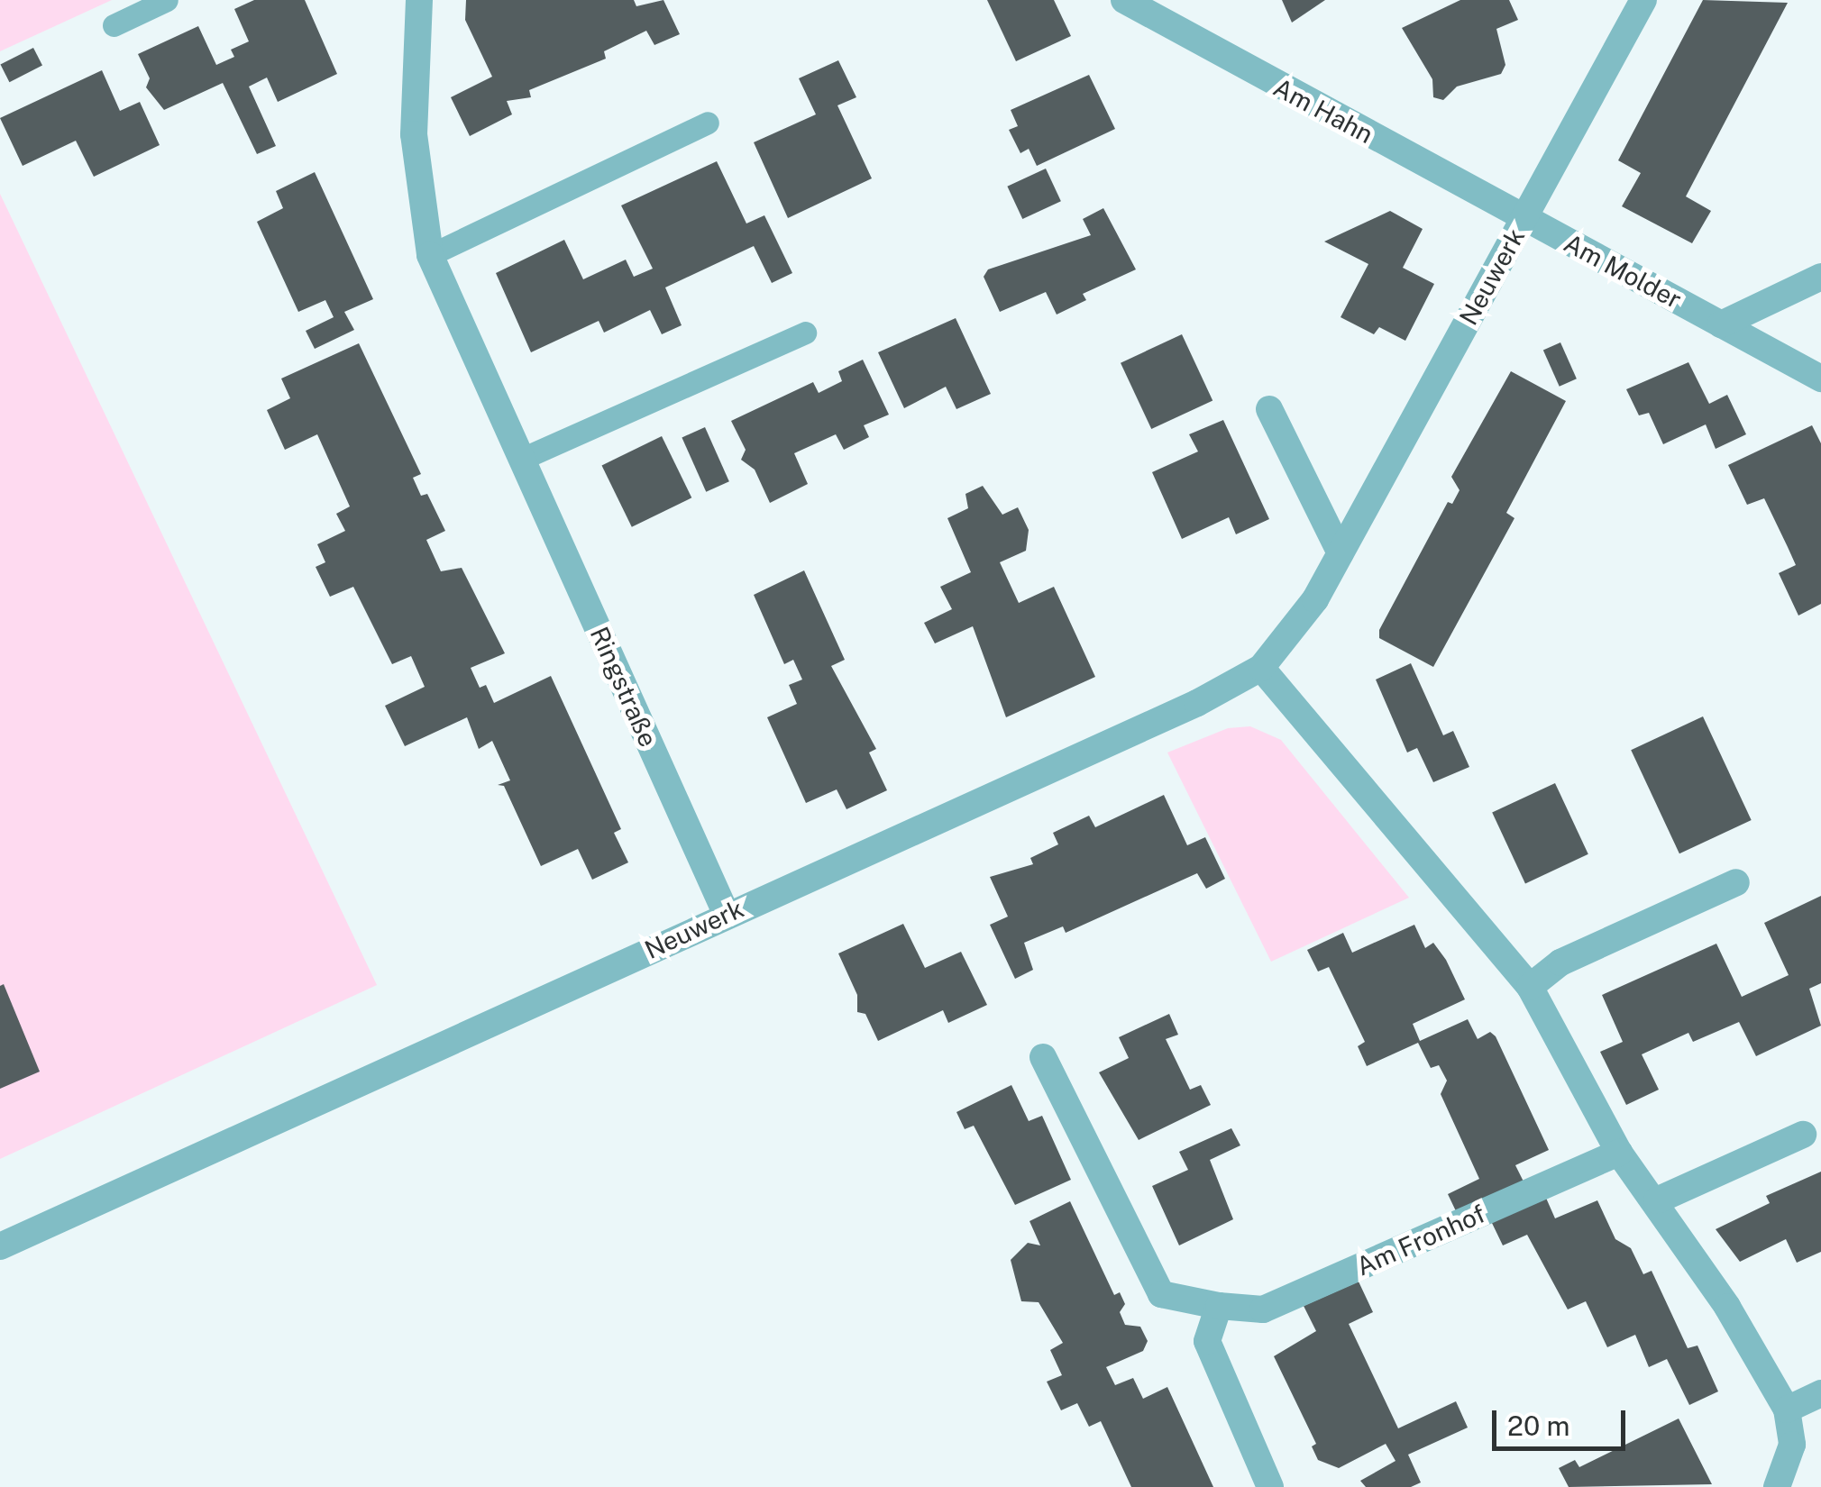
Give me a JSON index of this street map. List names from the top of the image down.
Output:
{
  "streets": {
    "street": [
      "Am Hahn",
      "Am Molder",
      "Neuwerk",
      "Ringstraße",
      "Am Fronhof"
    ]
  },
  "crossings": [
    ["Am Hahn", "Am Molder"],
    ["Am Hahn", "Neuwerk"],
    ["Am Molder", "Neuwerk"],
    ["Neuwerk", "Ringstraße"]
  ],
  "scale_bar": "20 m"
}
